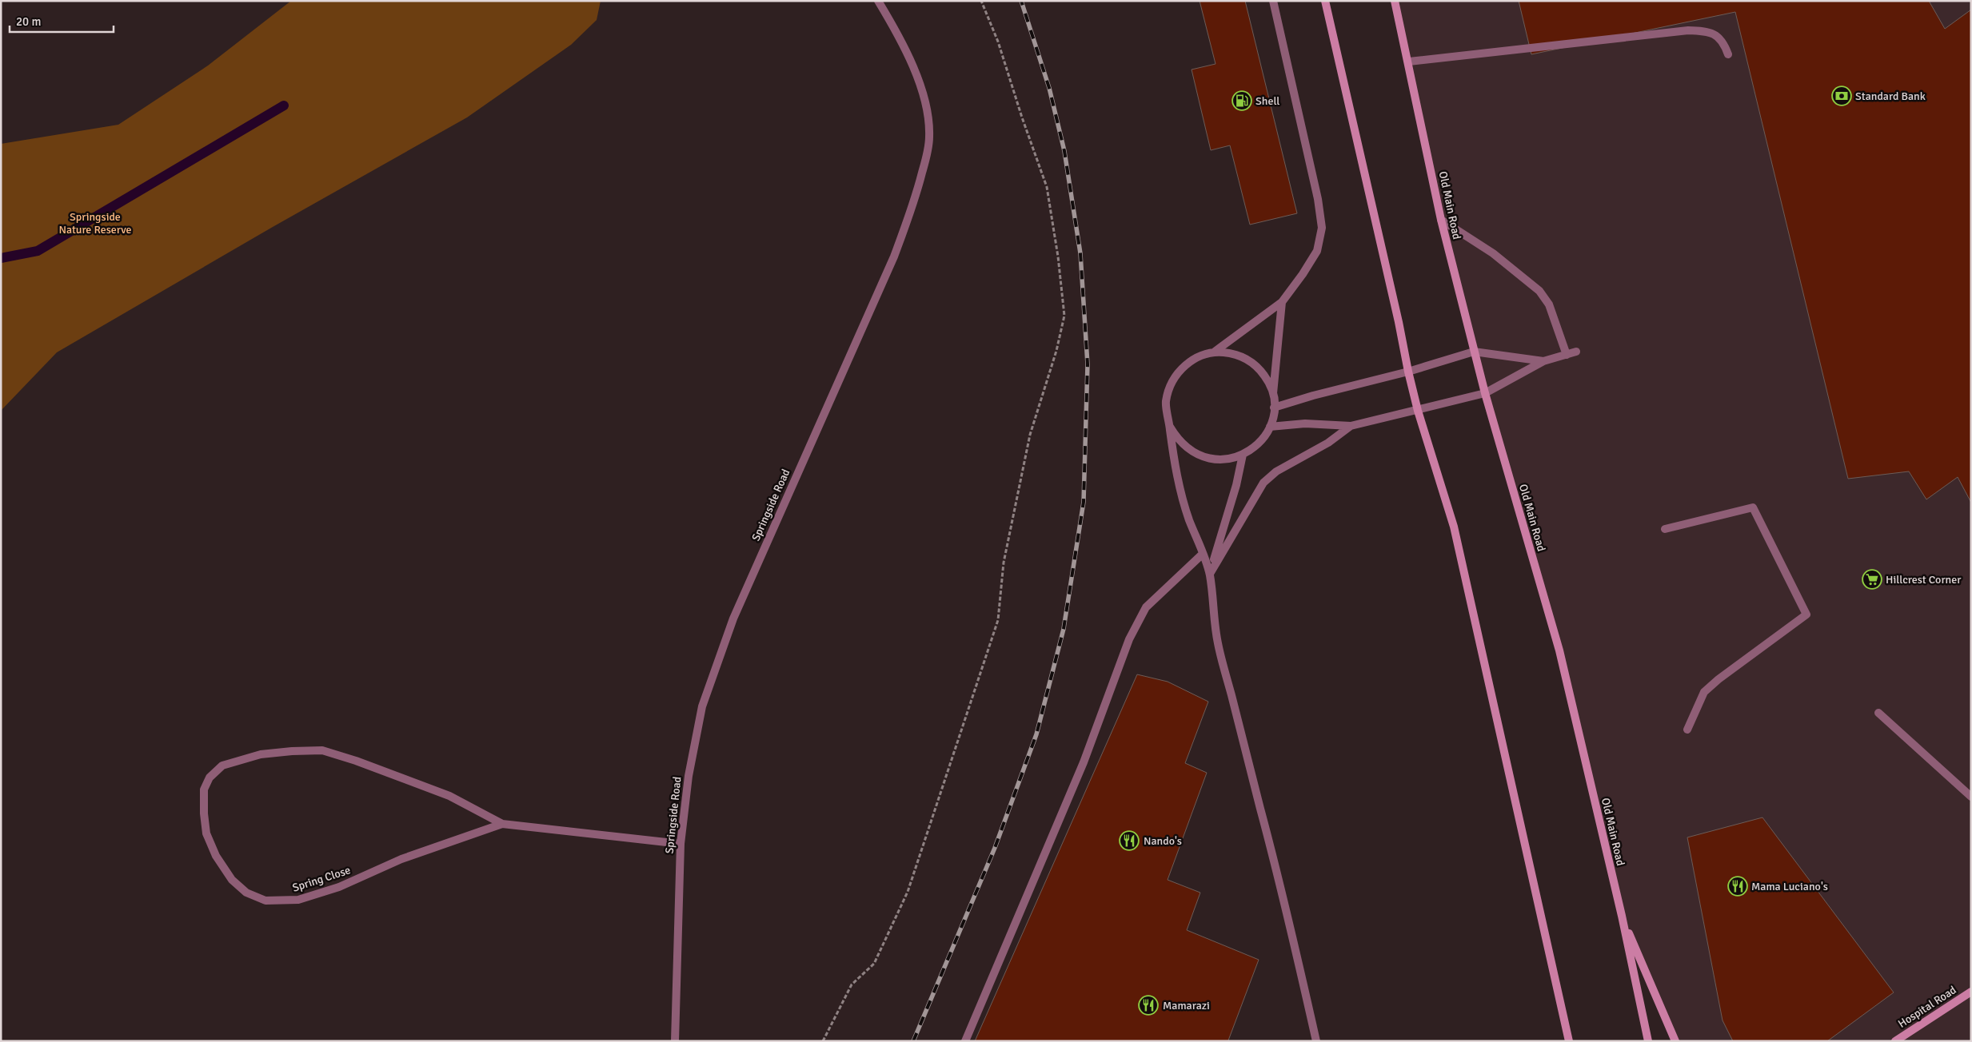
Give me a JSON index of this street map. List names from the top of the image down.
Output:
{
  "streets": {
    "main road": ["Old Main Road", "Hospital Road"],
    "street": ["Springside Road", "Spring Close"]
  },
  "crossings": [
    ["Springside Road", "Spring Close"]
  ],
  "parks": ["Springside Nature Reserve"],
  "places": {
    "bank": ["Standard Bank"],
    "fuel station": ["Shell"],
    "supermarket": ["Hillcrest Corner"],
    "restaurant": ["Nando's", "Mama Luciano's", "Mamarazi"]
  },
  "scale_bar": "20 m"
}
